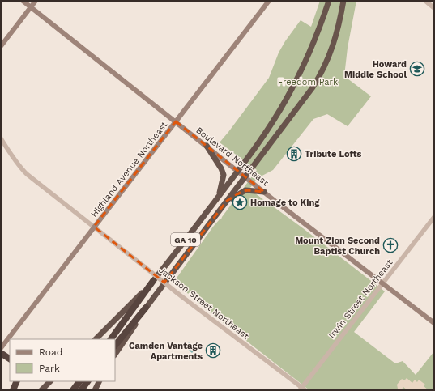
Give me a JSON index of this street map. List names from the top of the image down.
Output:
{
  "streets": {
    "highway": ["GA 10"],
    "main road": ["Boulevard Northeast", "Highland Avenue Northeast"],
    "street": ["Irwin Street Northeast", "Jackson Street Northeast"]
  },
  "crossings": [
    ["Boulevard Northeast", "Highland Avenue Northeast"],
    ["Boulevard Northeast", "GA 10"],
    ["Boulevard Northeast", "Irwin Street Northeast"],
    ["Highland Avenue Northeast", "Jackson Street Northeast"],
    ["Irwin Street Northeast", "Jackson Street Northeast"]
  ],
  "parks": ["Freedom Park"],
  "places": {
    "school or university": ["Howard Middle School"],
    "building": ["Tribute Lofts", "Camden Vantage Apartments"],
    "place": ["Homage to King"],
    "church": ["Mount Zion Second Baptist Church"]
  },
  "legend": ["Road", "Park"]
}
